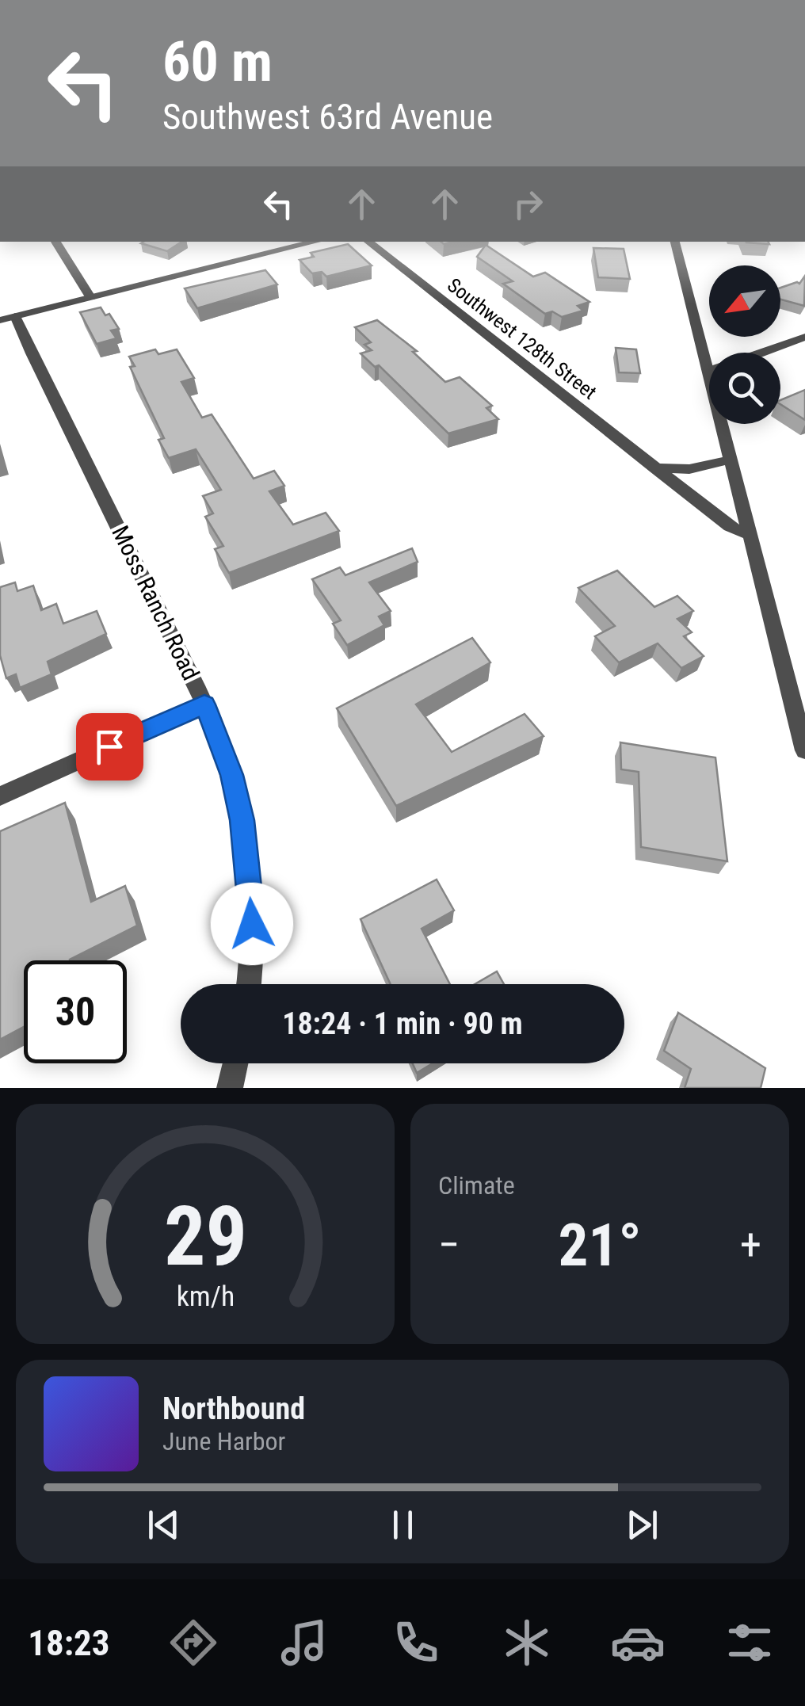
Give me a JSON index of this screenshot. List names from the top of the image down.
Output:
{
  "streets": {
    "street": ["Southwest 128th Street", "Moss Ranch Road"]
  },
  "north": "bottom left",
  "page": {
    "turn": ["60 m", "Southwest 63rd Avenue"],
    "limit": "30",
    "trip": "18:24 · 1 min · 90 m",
    "tile": "Climate",
    "heat": ["−", "21°", "+"],
    "song": ["Northbound", "June Harbor"],
    "tabs": "18:23",
    "gauge": ["29", "km/h"]
  }
}
